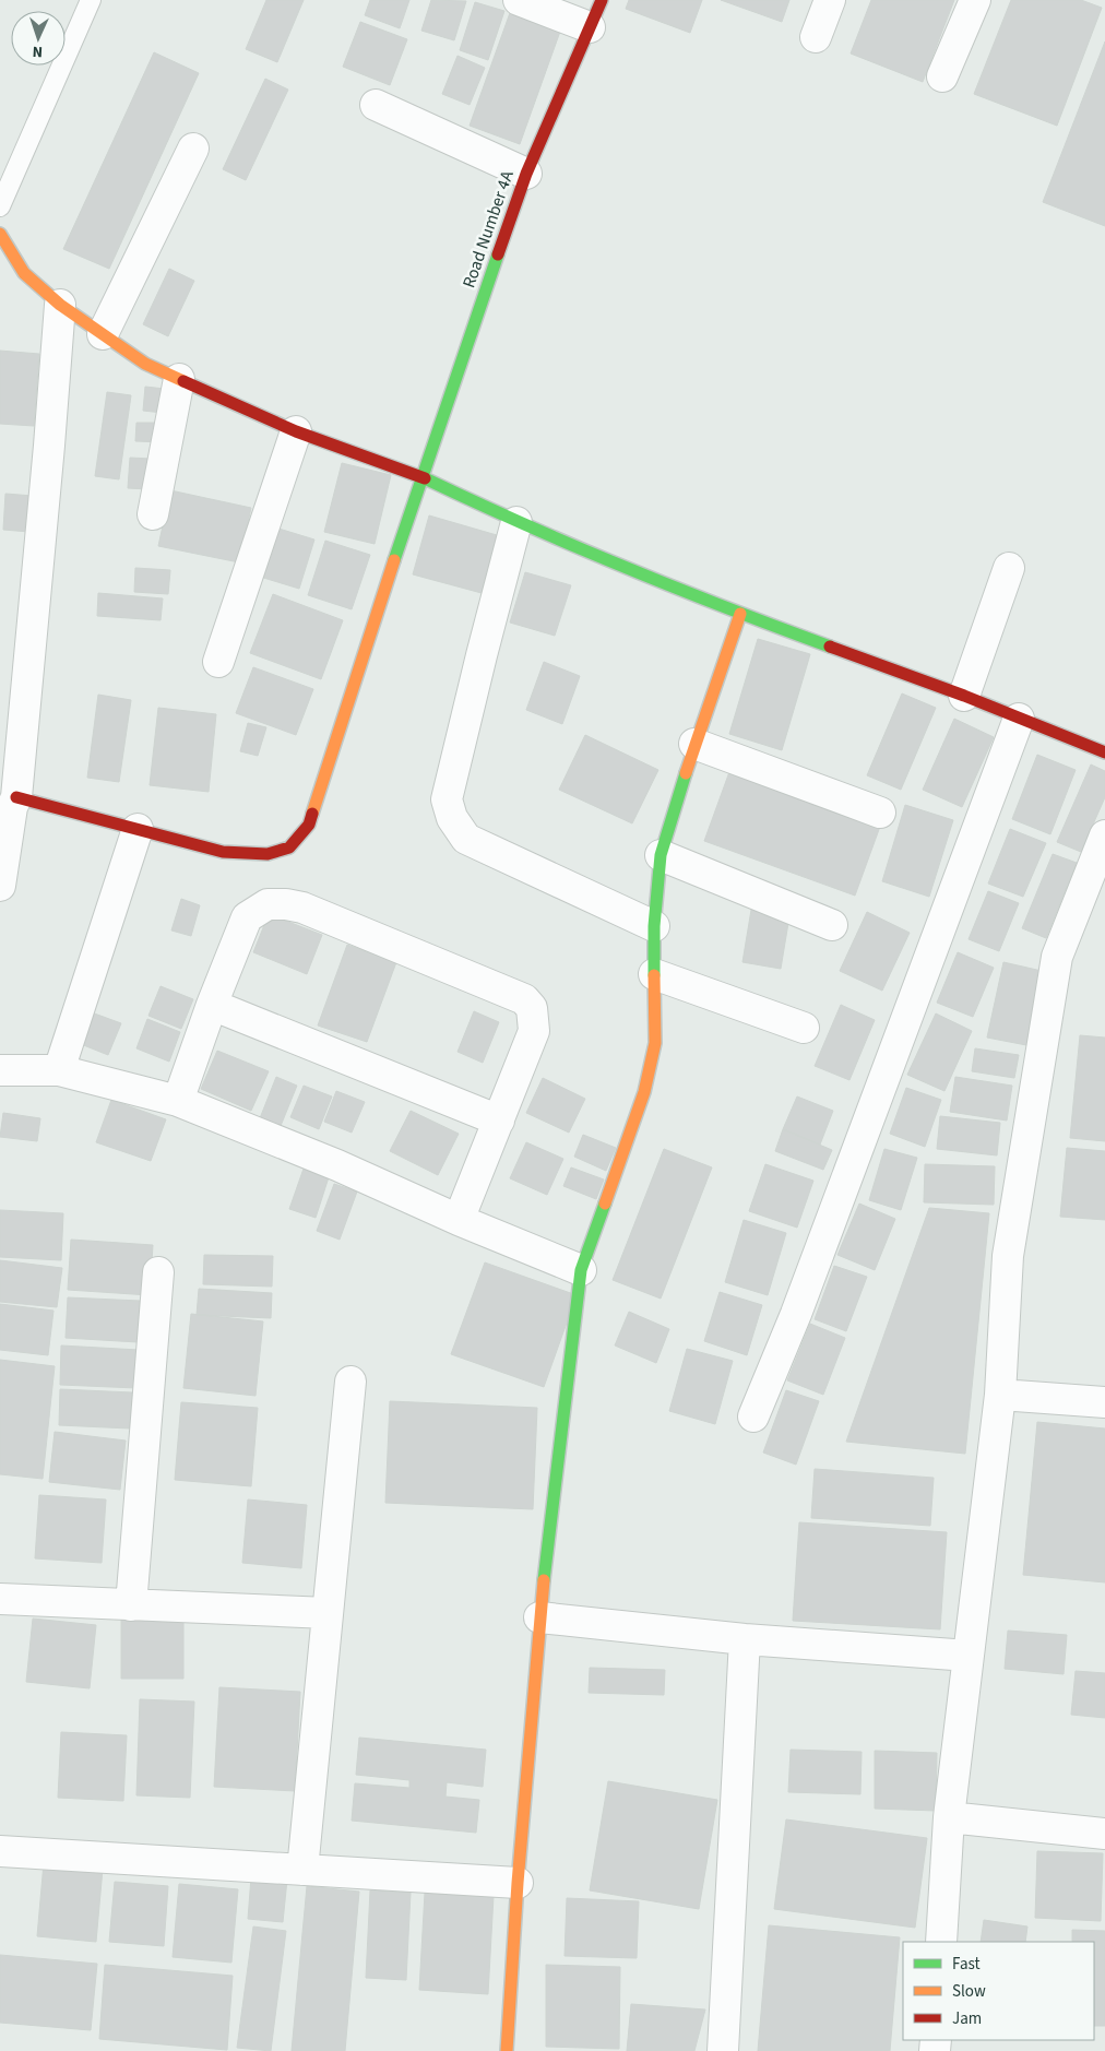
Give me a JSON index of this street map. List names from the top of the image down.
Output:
{
  "streets": {
    "street": ["Road Number 4A"]
  },
  "legend": ["Fast", "Slow", "Jam"],
  "north": "bottom"
}
